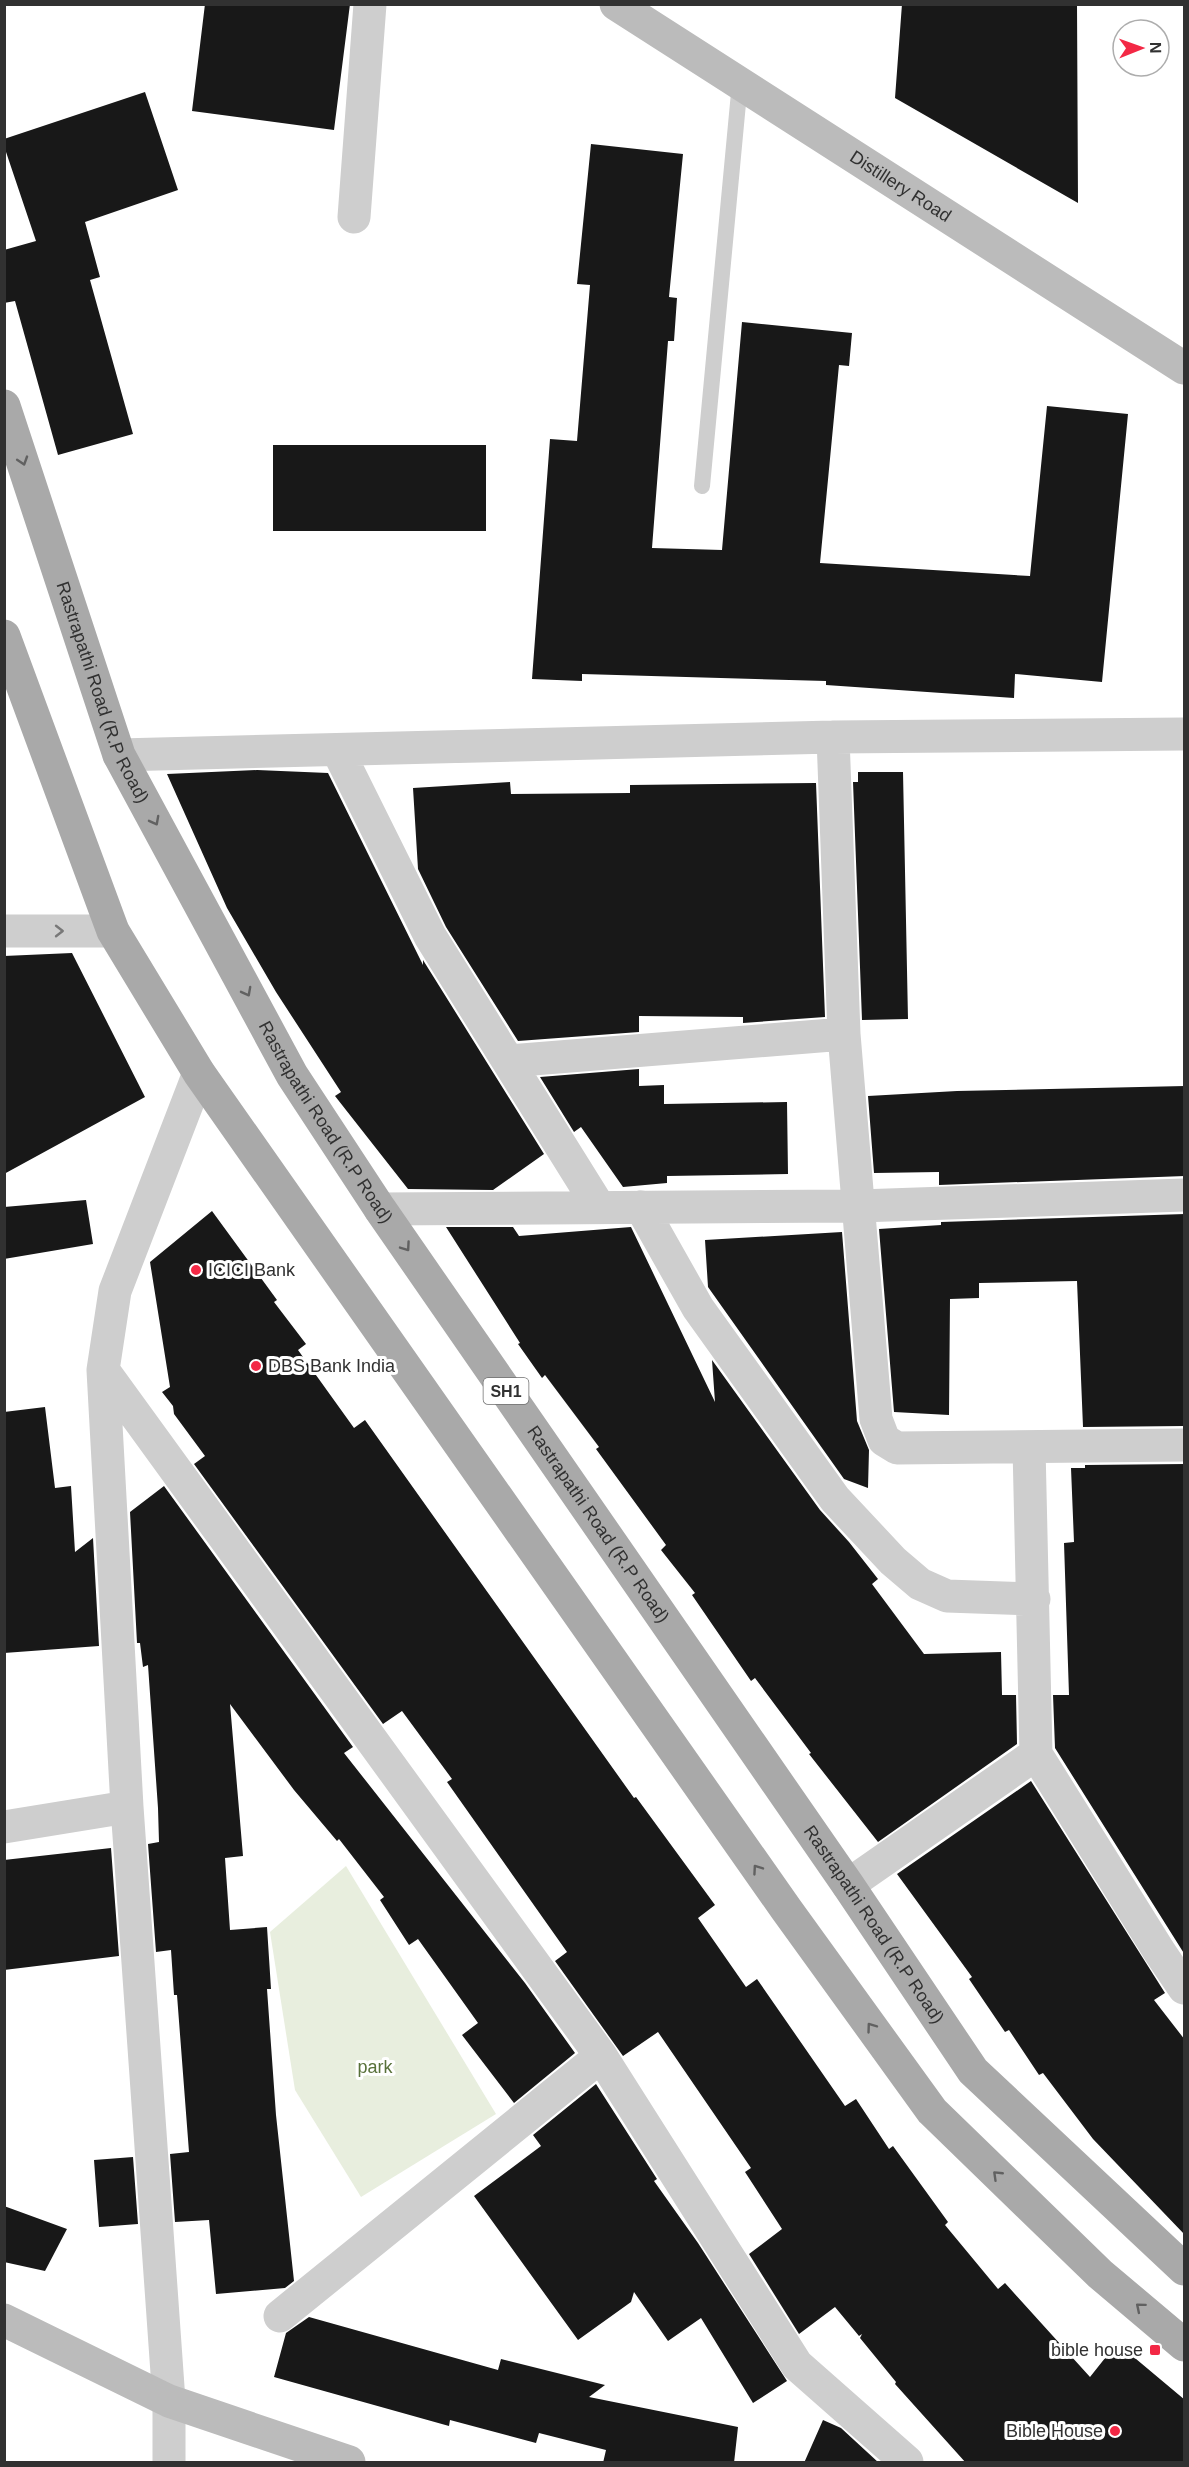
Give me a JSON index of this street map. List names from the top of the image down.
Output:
{
  "streets": {
    "main road": ["Rastrapathi Road (R.P Road)", "SH1"],
    "street": ["Distillery Road"]
  },
  "parks": ["park"],
  "places": {
    "other": ["ICICI Bank", "DBS Bank India", "Bible House"],
    "transit": ["bible house"]
  },
  "north": "right"
}
